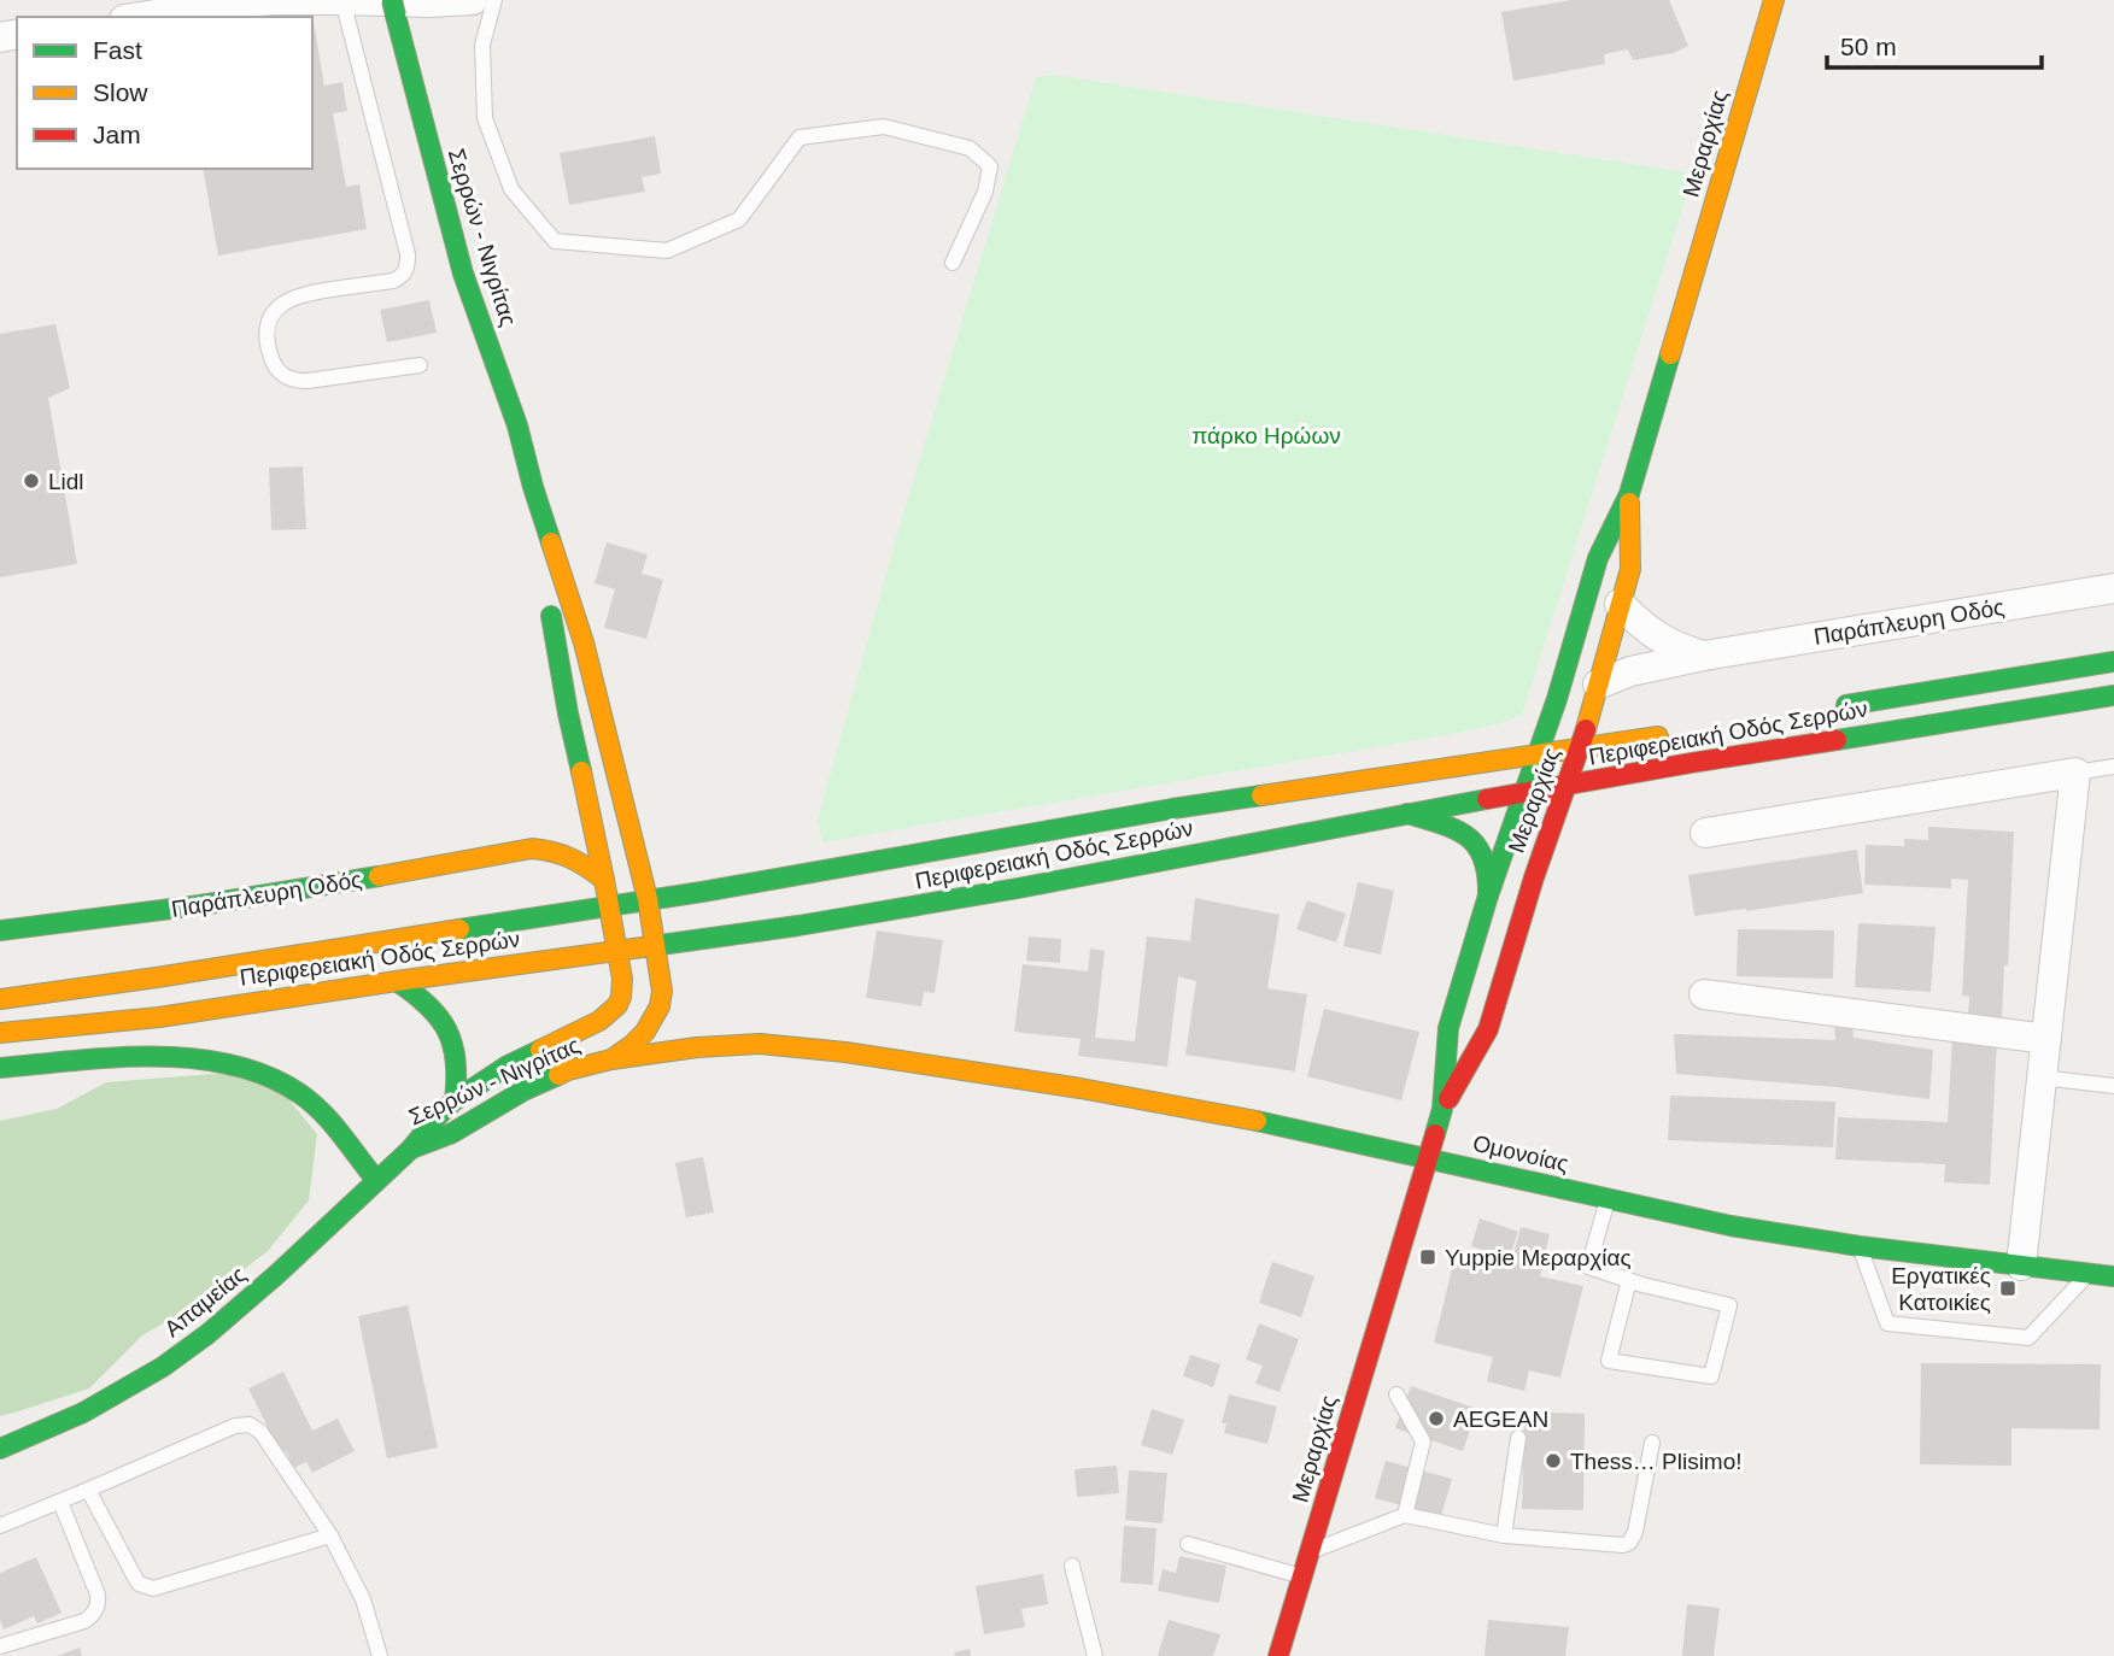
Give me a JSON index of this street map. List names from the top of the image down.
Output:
{
  "streets": {
    "main road": [
      "Μεραρχίας",
      "Σερρών - Νιγρίτας",
      "Παράπλευρη Οδός",
      "Περιφερειακή Οδός Σερρών",
      "Ομονοίας",
      "Απαμείας"
    ]
  },
  "crossings": [
    ["Μεραρχίας", "Παράπλευρη Οδός"],
    ["Μεραρχίας", "Περιφερειακή Οδός Σερρών"],
    ["Μεραρχίας", "Ομονοίας"],
    ["Σερρών - Νιγρίτας", "Περιφερειακή Οδός Σερρών"],
    ["Σερρών - Νιγρίτας", "Ομονοίας"],
    ["Σερρών - Νιγρίτας", "Απαμείας"]
  ],
  "parks": ["πάρκο Ηρώων"],
  "places": {
    "other": ["Lidl", "AEGEAN", "Thess… Plisimo!"],
    "transit": ["Yuppie Μεραρχίας", "Εργατικές Κατοικίες"]
  },
  "legend": ["Fast", "Slow", "Jam"],
  "scale_bar": "50 m"
}
